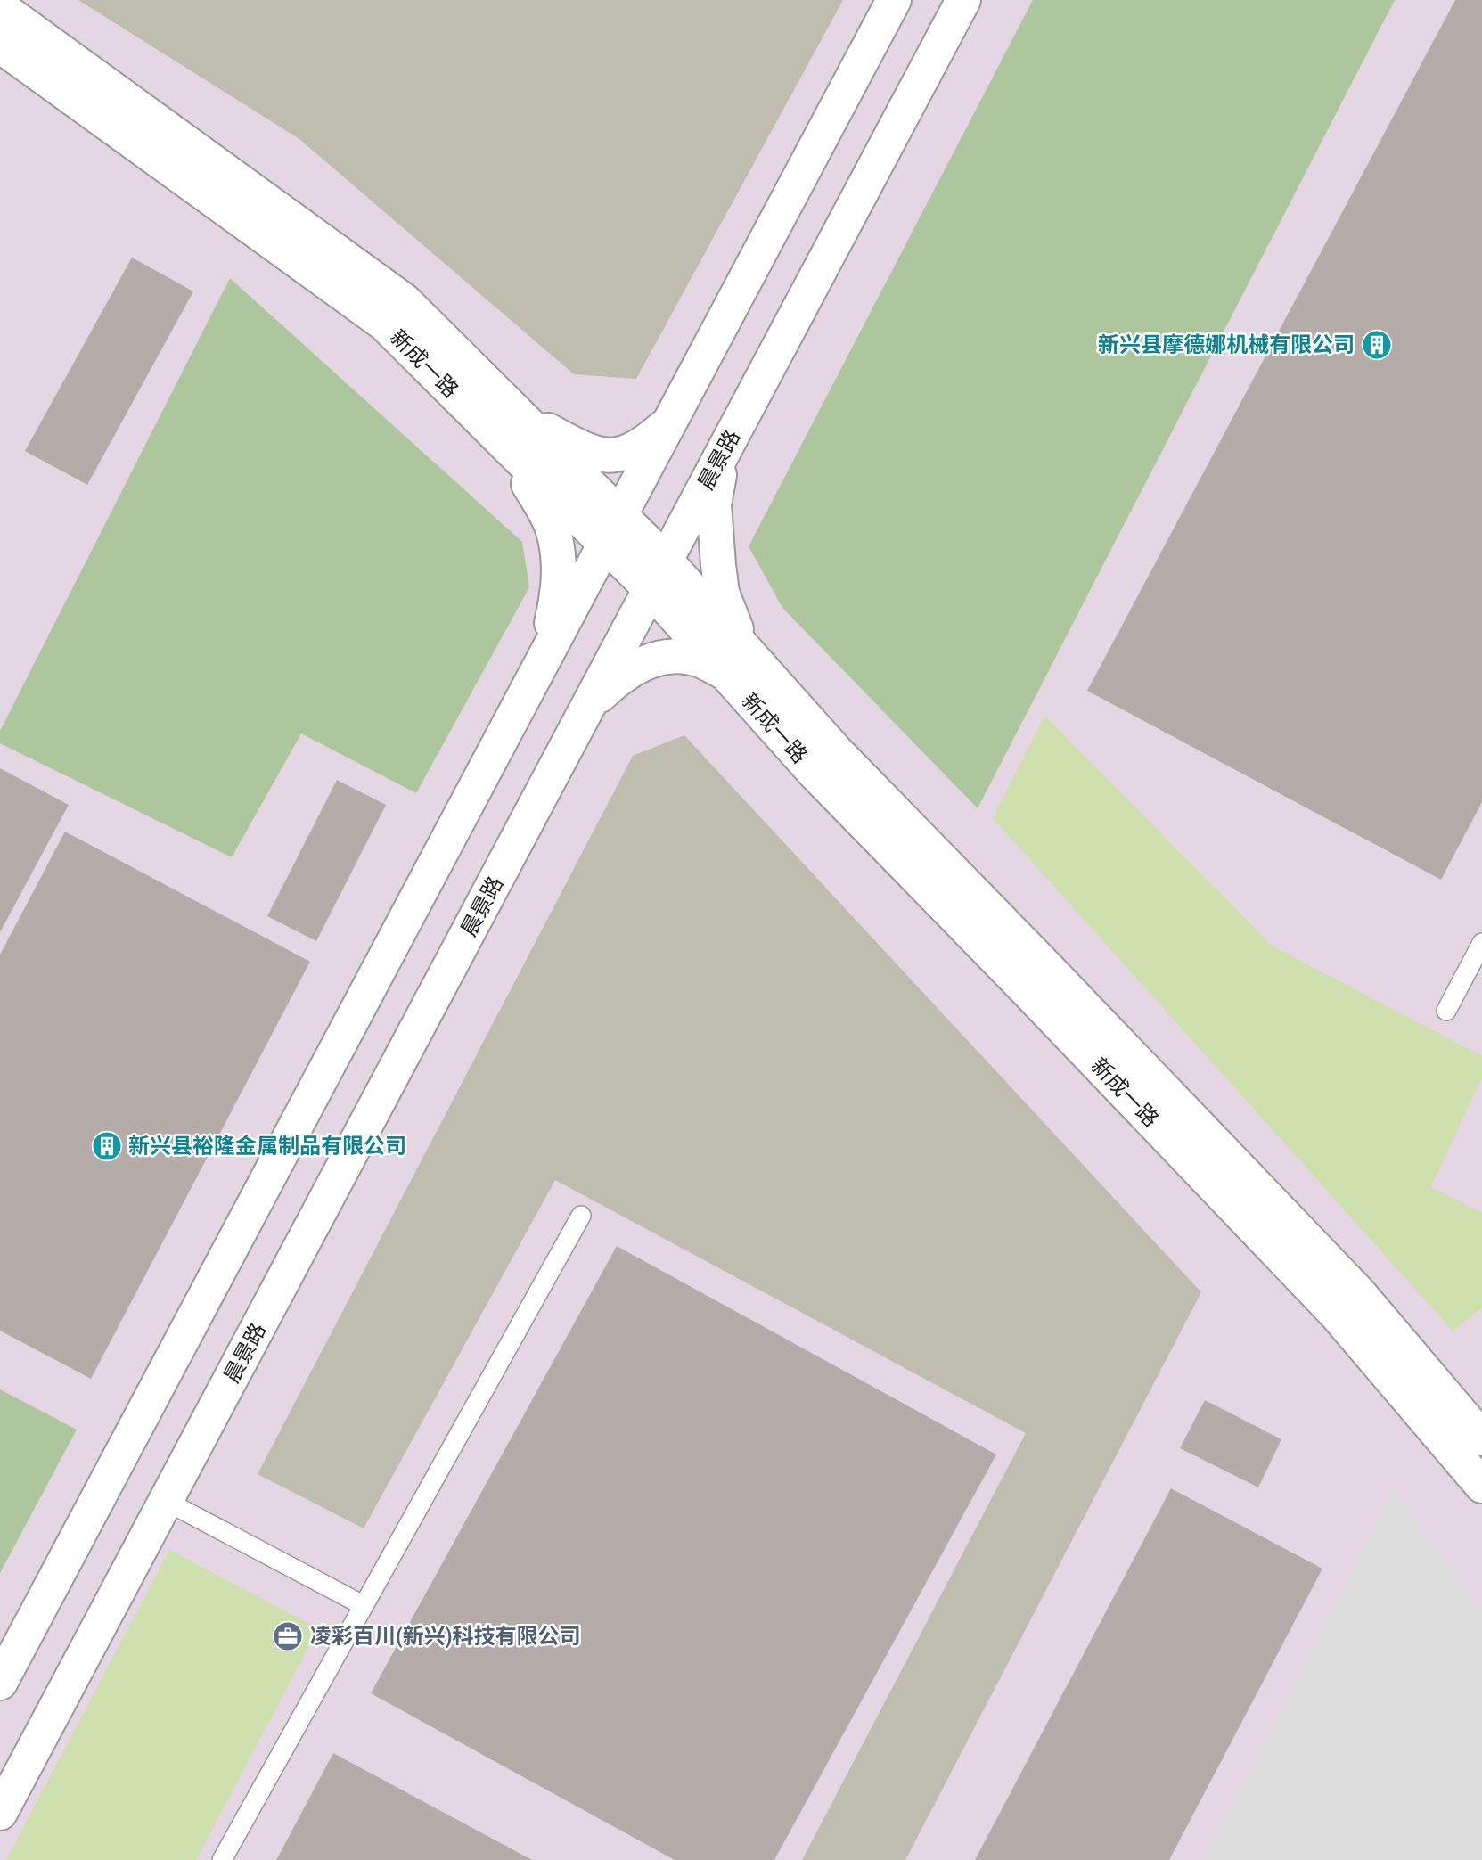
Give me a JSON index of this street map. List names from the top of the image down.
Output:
{
  "streets": {
    "street": ["新成一路", "晨景路"]
  },
  "crossings": [
    ["新成一路", "晨景路"]
  ],
  "places": {
    "building": ["新兴县摩德娜机械有限公司", "新兴县裕隆金属制品有限公司"],
    "office": ["凌彩百川(新兴)科技有限公司"]
  }
}
